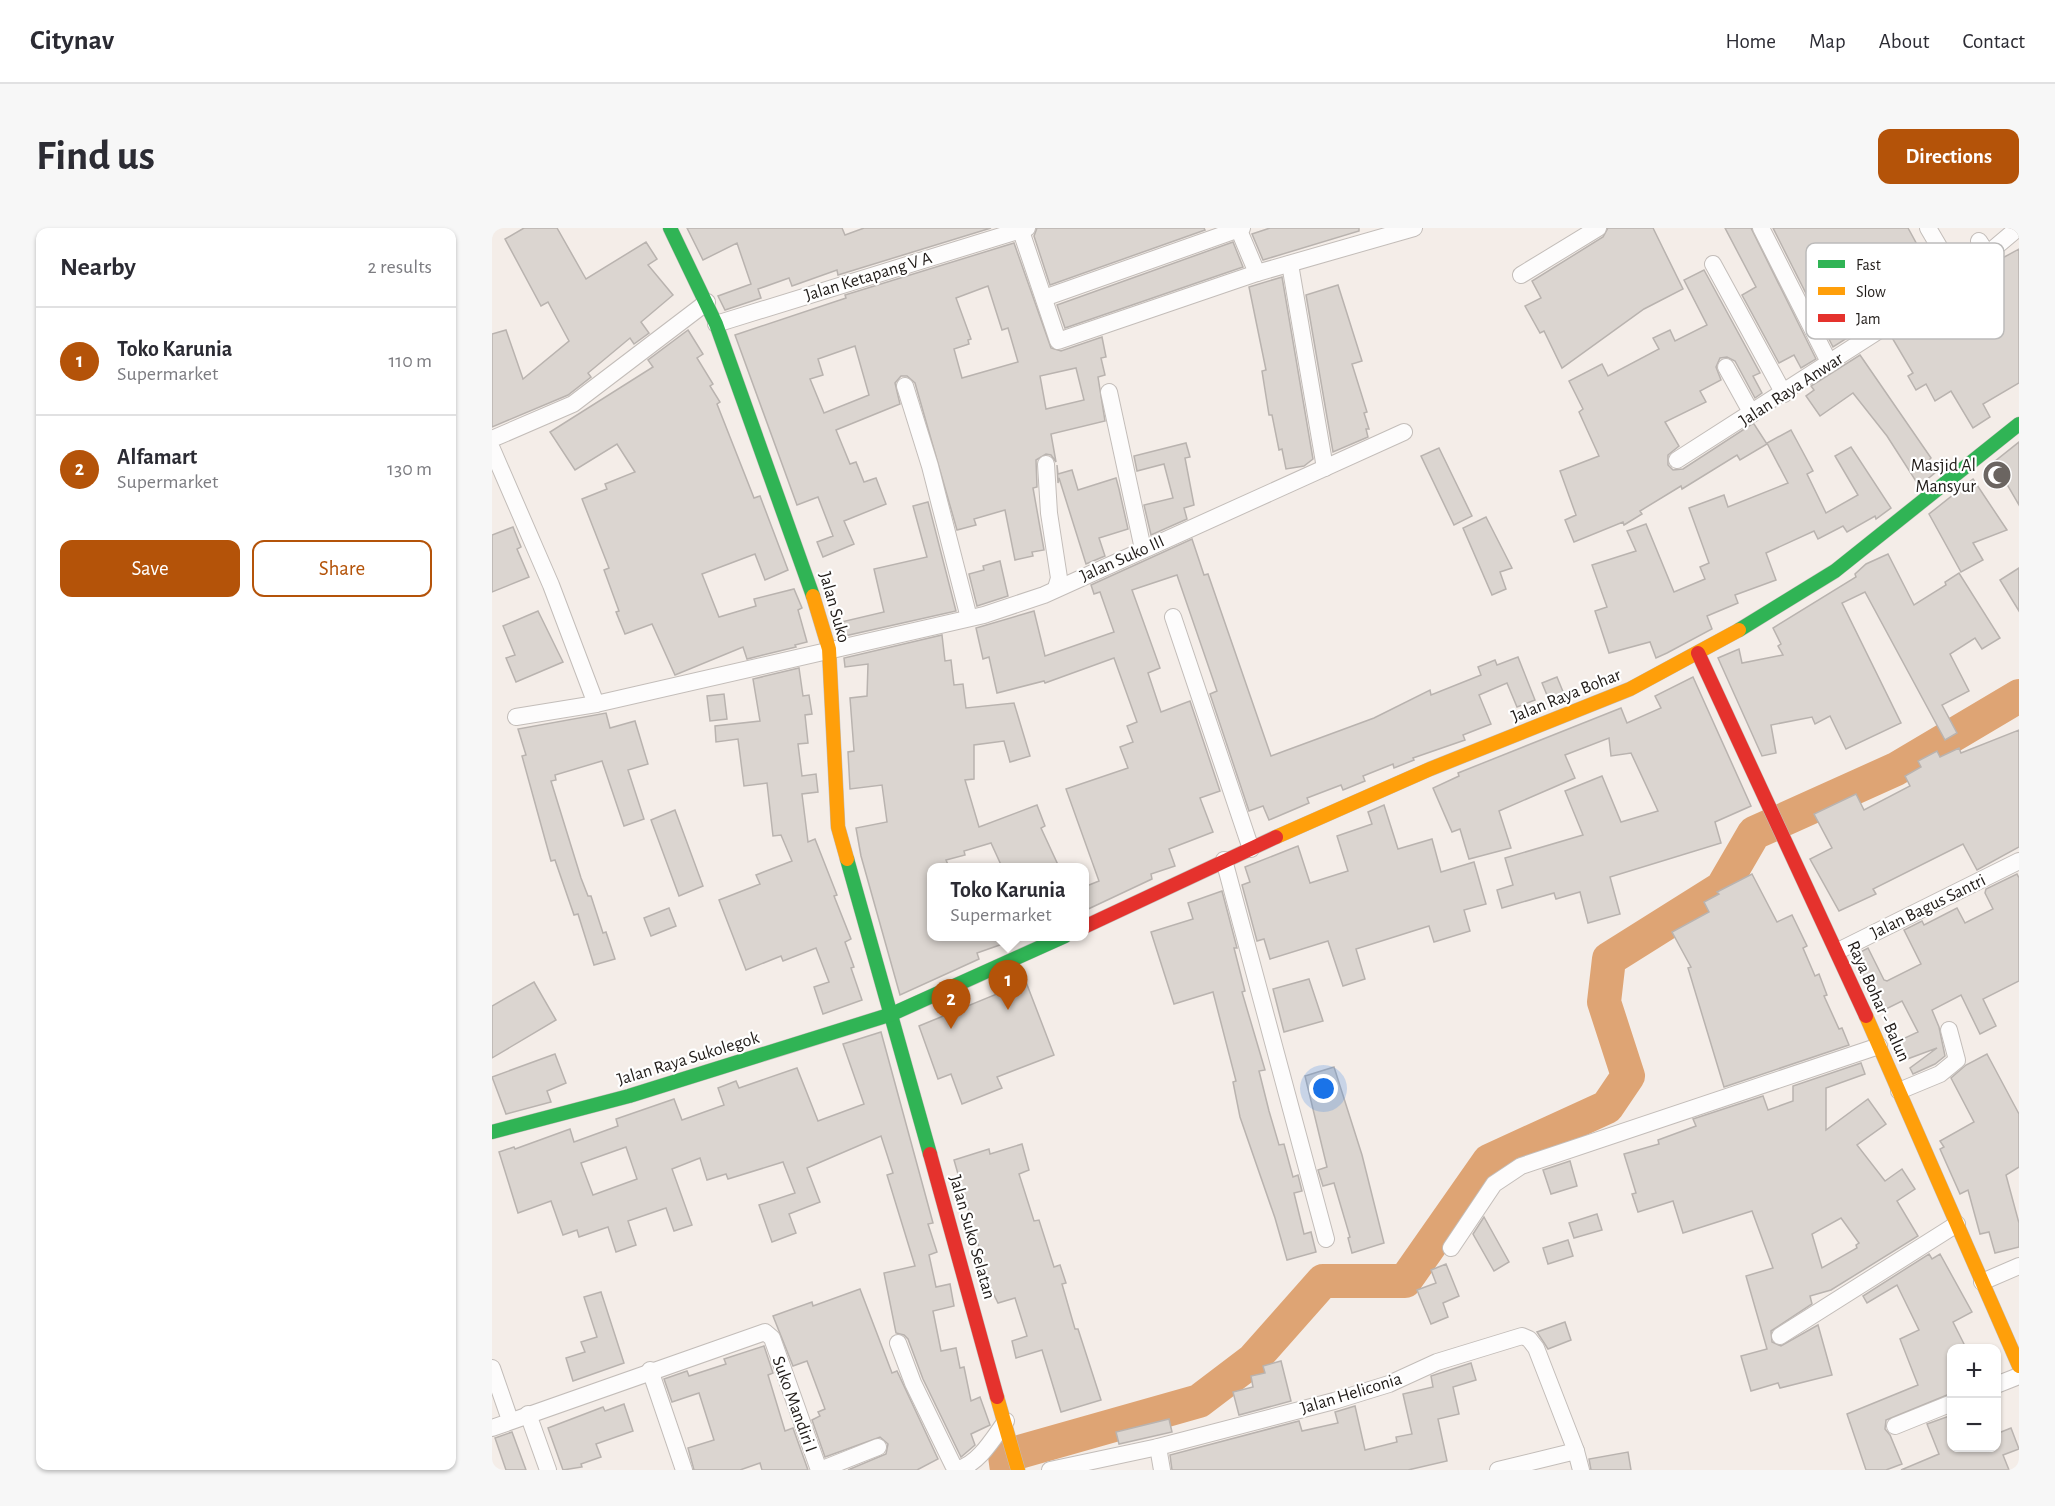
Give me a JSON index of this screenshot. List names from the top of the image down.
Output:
{
  "streets": {
    "street": [
      "Jalan Ketapang V A",
      "Jalan Raya Anwar",
      "Jalan Suko III",
      "Jalan Suko",
      "Jalan Raya Bohar",
      "Jalan Bagus Santri",
      "Raya Bohar - Balun",
      "Jalan Raya Sukolegok",
      "Jalan Suko Selatan",
      "Jalan Heliconia",
      "Suko Mandiri I"
    ]
  },
  "crossings": [
    ["Jalan Ketapang V A", "Jalan Suko"],
    ["Jalan Suko III", "Jalan Suko"],
    ["Jalan Suko", "Jalan Raya Sukolegok"],
    ["Jalan Suko", "Jalan Suko Selatan"],
    ["Jalan Raya Bohar", "Raya Bohar - Balun"],
    ["Jalan Bagus Santri", "Raya Bohar - Balun"],
    ["Jalan Raya Sukolegok", "Jalan Suko Selatan"]
  ],
  "places": {
    "mosque": ["Masjid Al Mansyur"]
  },
  "legend": ["Fast", "Slow", "Jam"],
  "page": {
    "header": "Citynav",
    "nav": [
      "Home",
      "Map",
      "About",
      "Contact"
    ],
    "buttons": [
      "Directions",
      ["Save", "Share"]
    ],
    "title": "Find us",
    "heading": ["Nearby", "2 results"],
    "list": [
      {
        "mark": "1",
        "name": "Toko Karunia",
        "note": "Supermarket",
        "value": "110 m"
      },
      {
        "mark": "2",
        "name": "Alfamart",
        "note": "Supermarket",
        "value": "130 m"
      }
    ],
    "popup": ["Toko Karunia", "Supermarket"],
    "pins": ["1", "2"],
    "map_buttons": ["+", "−"]
  }
}
